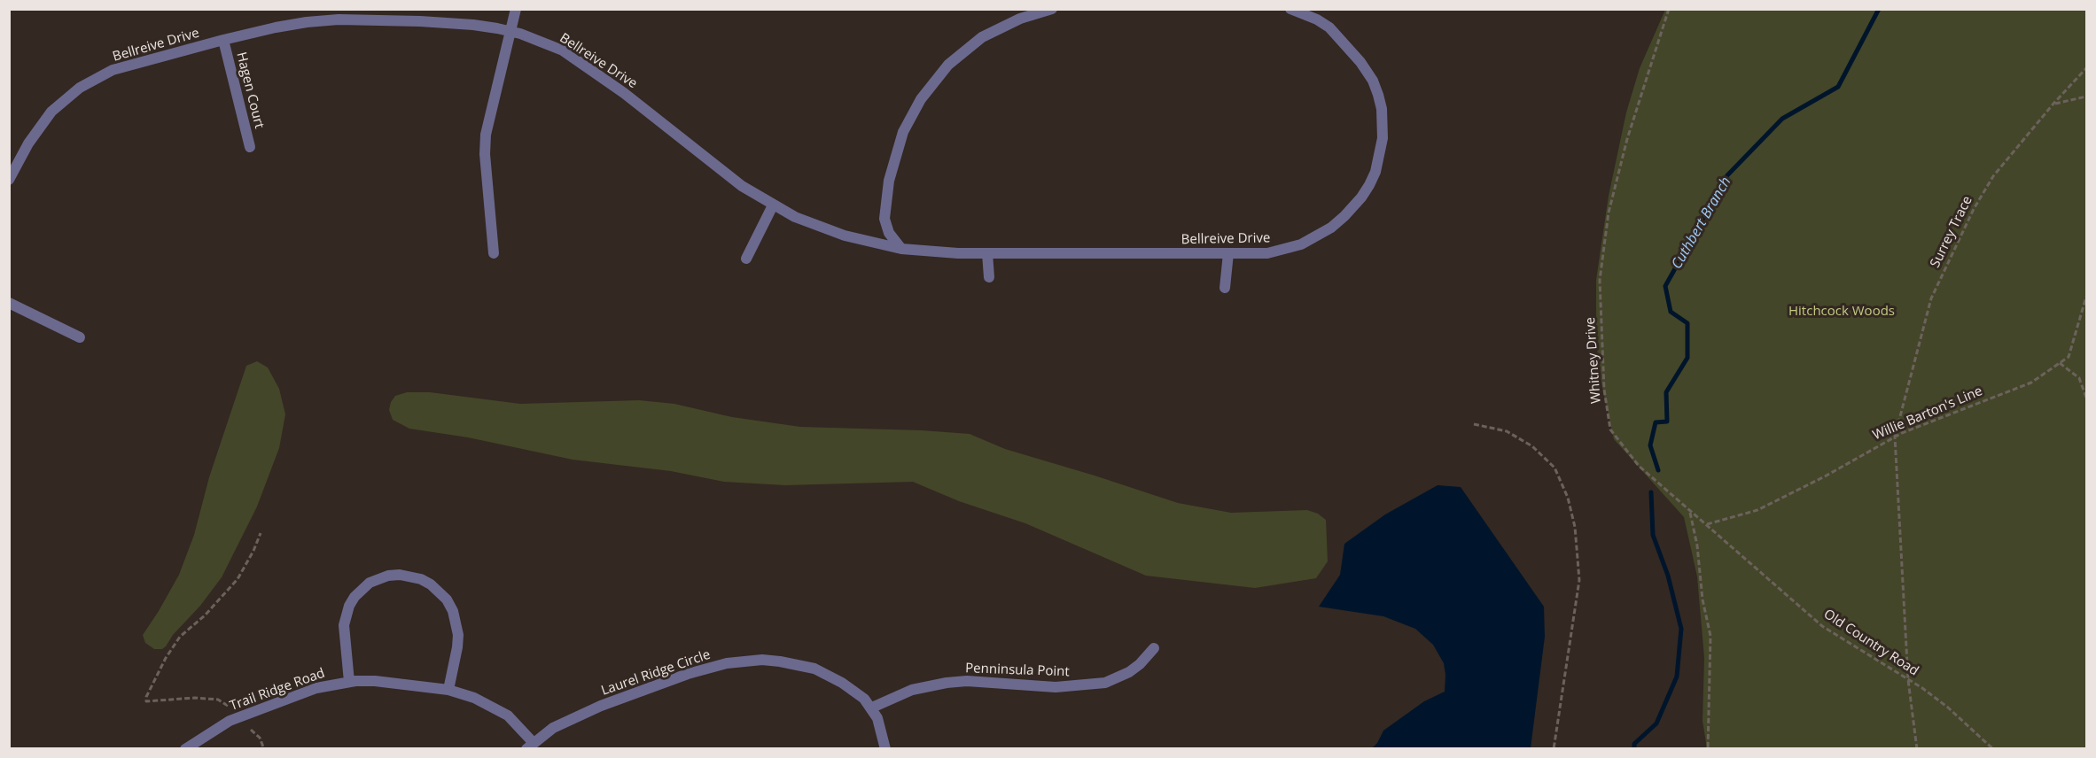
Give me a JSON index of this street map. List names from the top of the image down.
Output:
{
  "streets": {
    "street": [
      "Bellreive Drive",
      "Hagen Court",
      "Penninsula Point",
      "Laurel Ridge Circle",
      "Trail Ridge Road"
    ],
    "path": [
      "Surrey Trace",
      "Whitney Drive",
      "Willie Barton's Line",
      "Old Country Road"
    ]
  },
  "crossings": [
    ["Bellreive Drive", "Hagen Court"],
    ["Surrey Trace", "Willie Barton's Line"],
    ["Surrey Trace", "Old Country Road"],
    ["Whitney Drive", "Old Country Road"],
    ["Willie Barton's Line", "Old Country Road"],
    ["Penninsula Point", "Laurel Ridge Circle"],
    ["Laurel Ridge Circle", "Trail Ridge Road"]
  ],
  "water": ["Cuthbert Branch"],
  "parks": ["Hitchcock Woods"]
}
